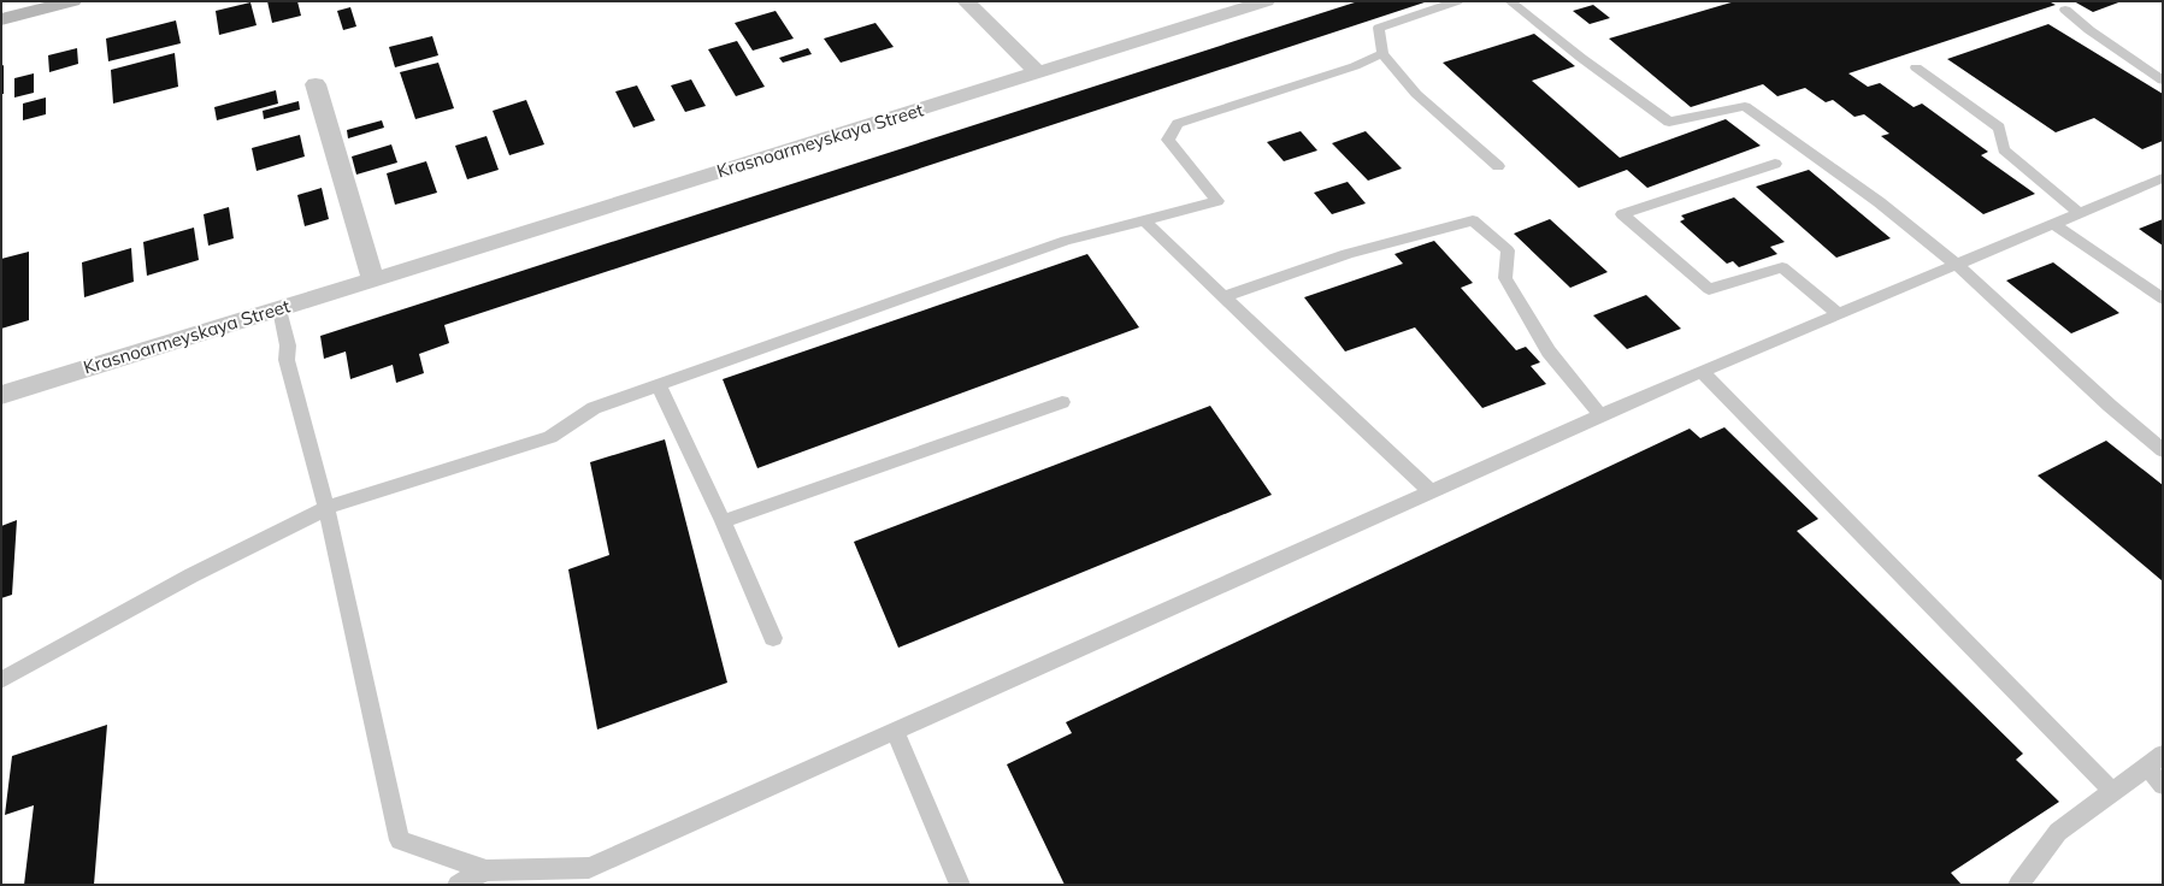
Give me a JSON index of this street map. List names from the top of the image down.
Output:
{
  "streets": {
    "street": ["Krasnoarmeyskaya Street"]
  }
}
